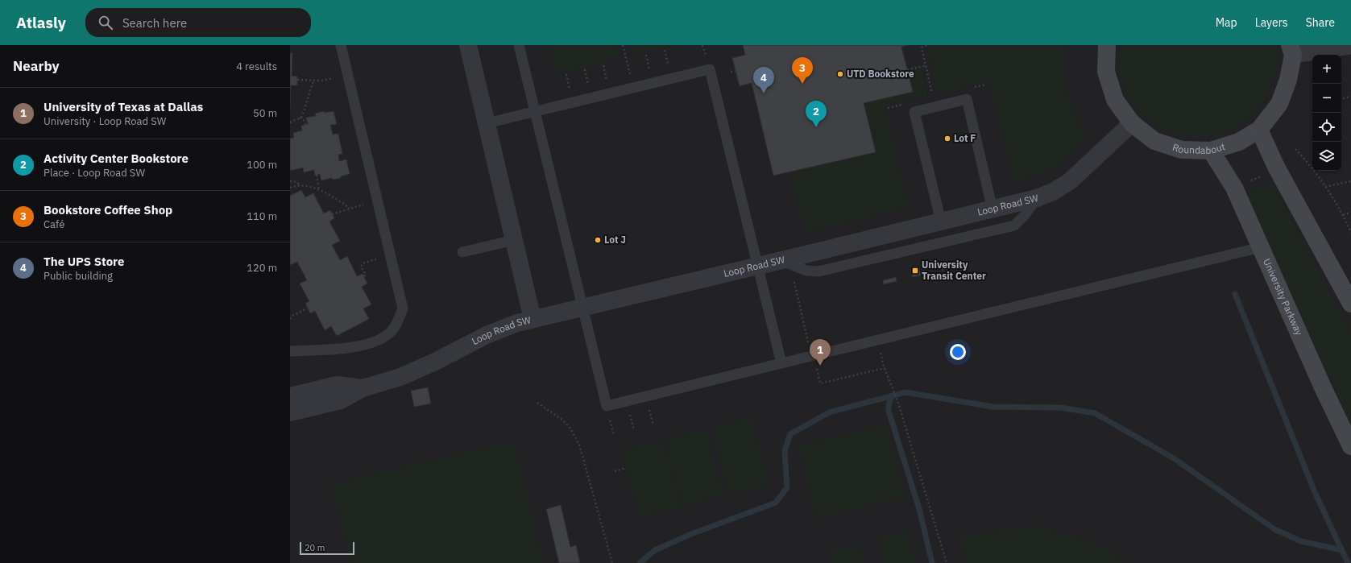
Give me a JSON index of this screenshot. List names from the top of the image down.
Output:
{
  "streets": {
    "street": ["Roundabout", "Loop Road SW", "University Parkway"]
  },
  "crossings": [
    ["Roundabout", "Loop Road SW"],
    ["Roundabout", "University Parkway"]
  ],
  "places": {
    "other": ["UTD Bookstore", "Lot F", "Lot J"],
    "transit": ["University Transit Center"]
  },
  "scale_bar": "20 m",
  "page": {
    "header": "Atlasly",
    "search": "Search here",
    "nav": ["Map", "Layers", "Share"],
    "heading": ["Nearby", "4 results"],
    "map_buttons": ["+", "−"],
    "pins": [
      "3",
      "4",
      "2",
      "1"
    ],
    "list": [
      {
        "mark": "1",
        "name": "University of Texas at Dallas",
        "note": "University · Loop Road SW",
        "value": "50 m"
      },
      {
        "mark": "2",
        "name": "Activity Center Bookstore",
        "note": "Place · Loop Road SW",
        "value": "100 m"
      },
      {
        "mark": "3",
        "name": "Bookstore Coffee Shop",
        "note": "Café",
        "value": "110 m"
      },
      {
        "mark": "4",
        "name": "The UPS Store",
        "note": "Public building",
        "value": "120 m"
      }
    ],
    "scale": "20 m"
  }
}
